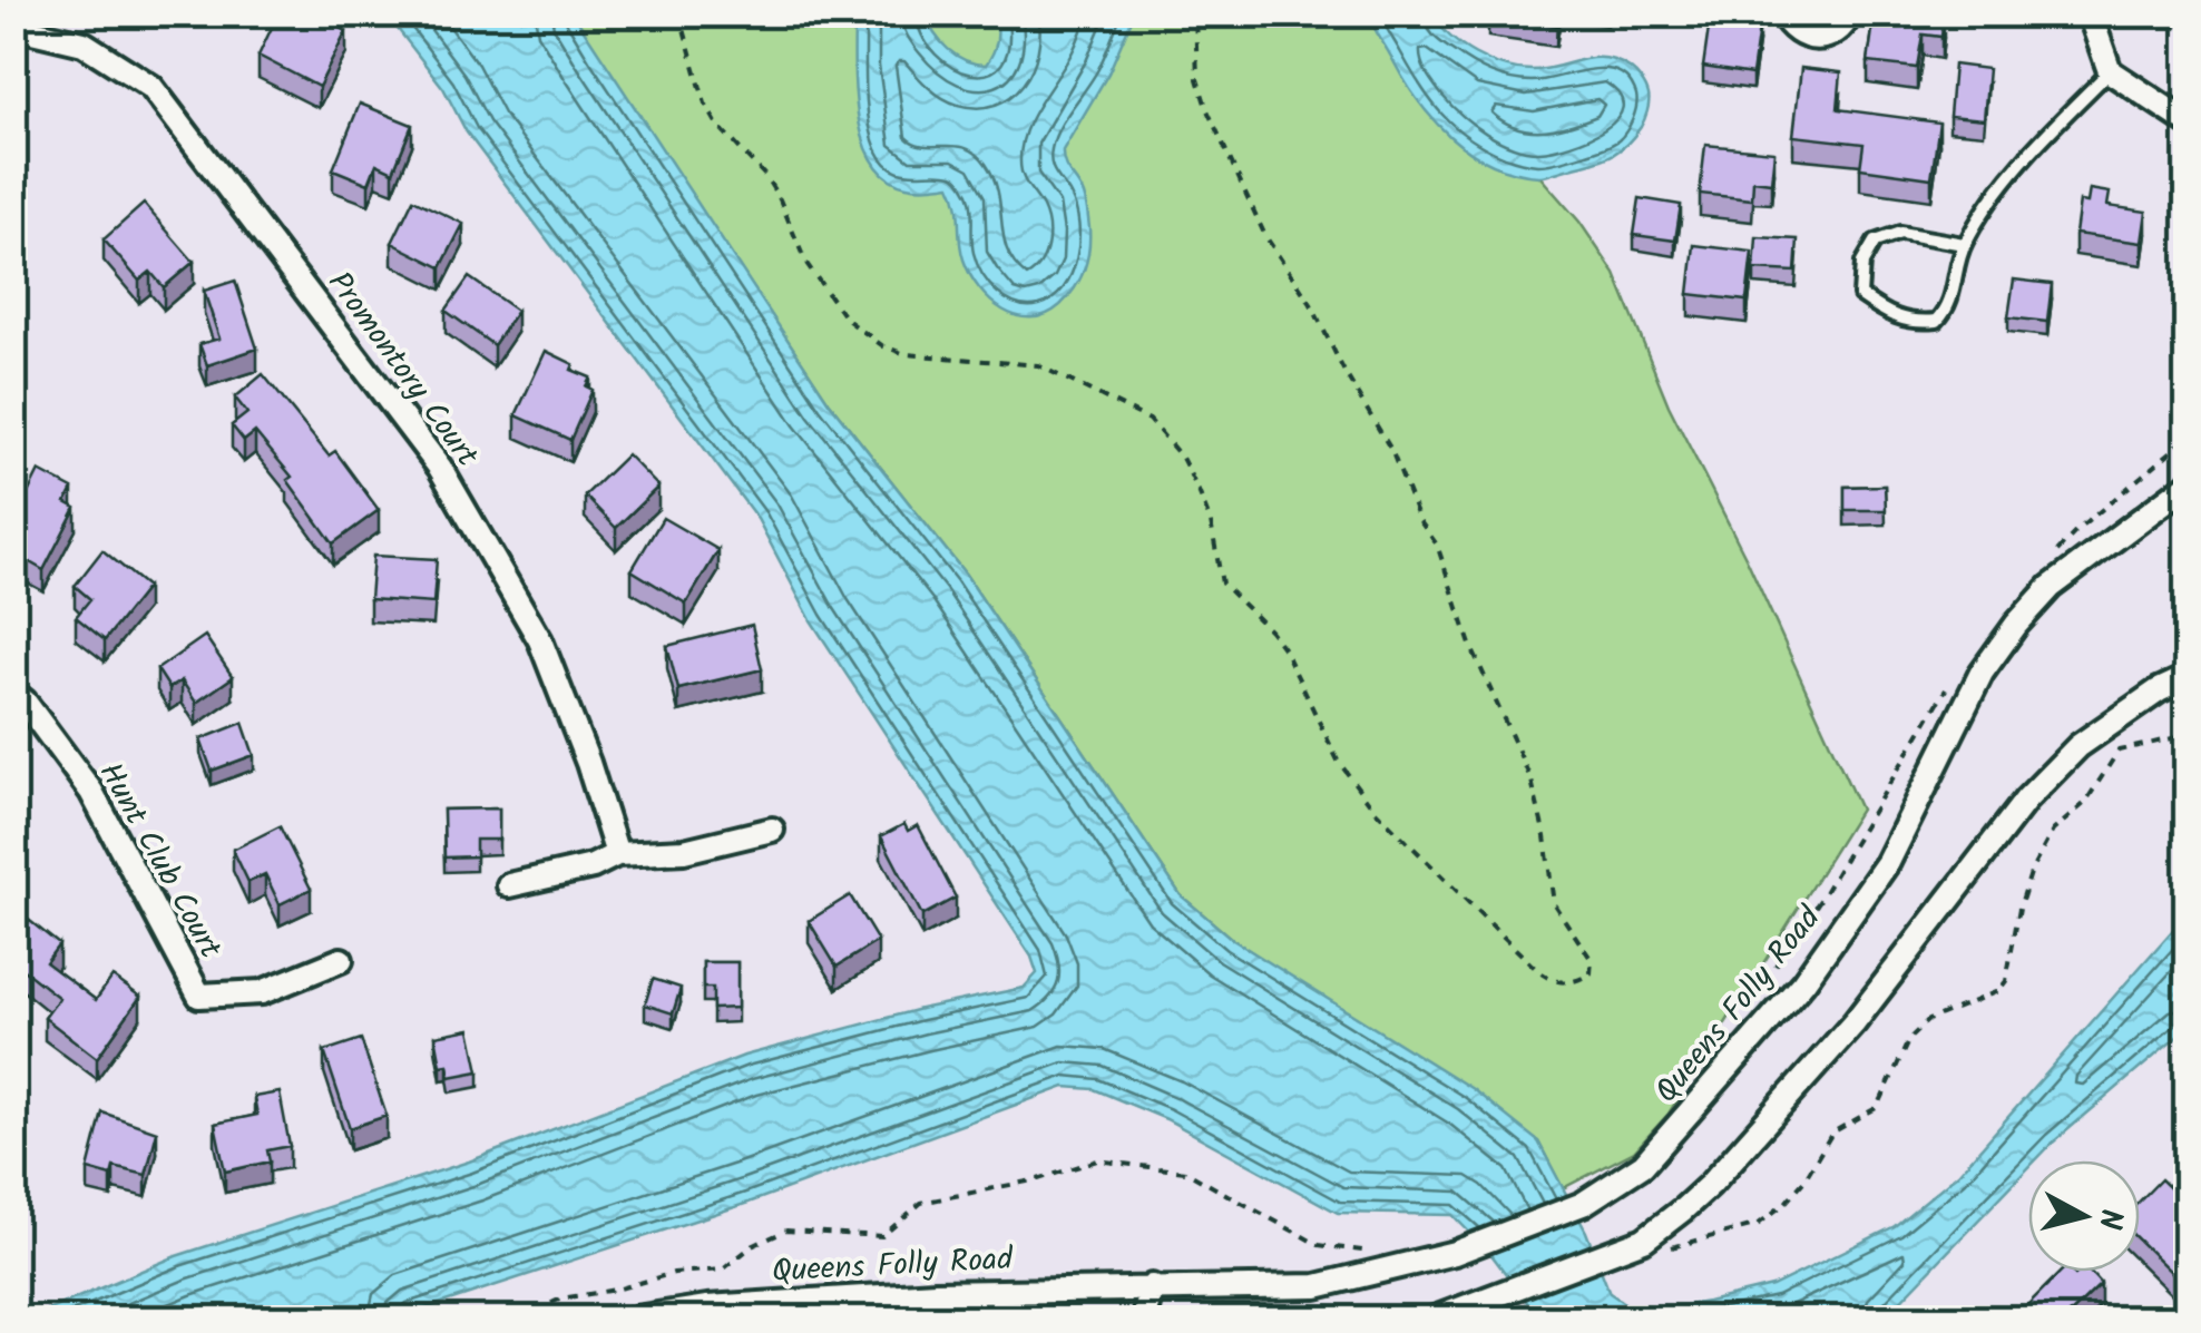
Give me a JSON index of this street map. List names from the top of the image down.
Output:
{
  "streets": {
    "street": ["Promontory Court", "Hunt Club Court", "Queens Folly Road"]
  },
  "north": "right"
}
